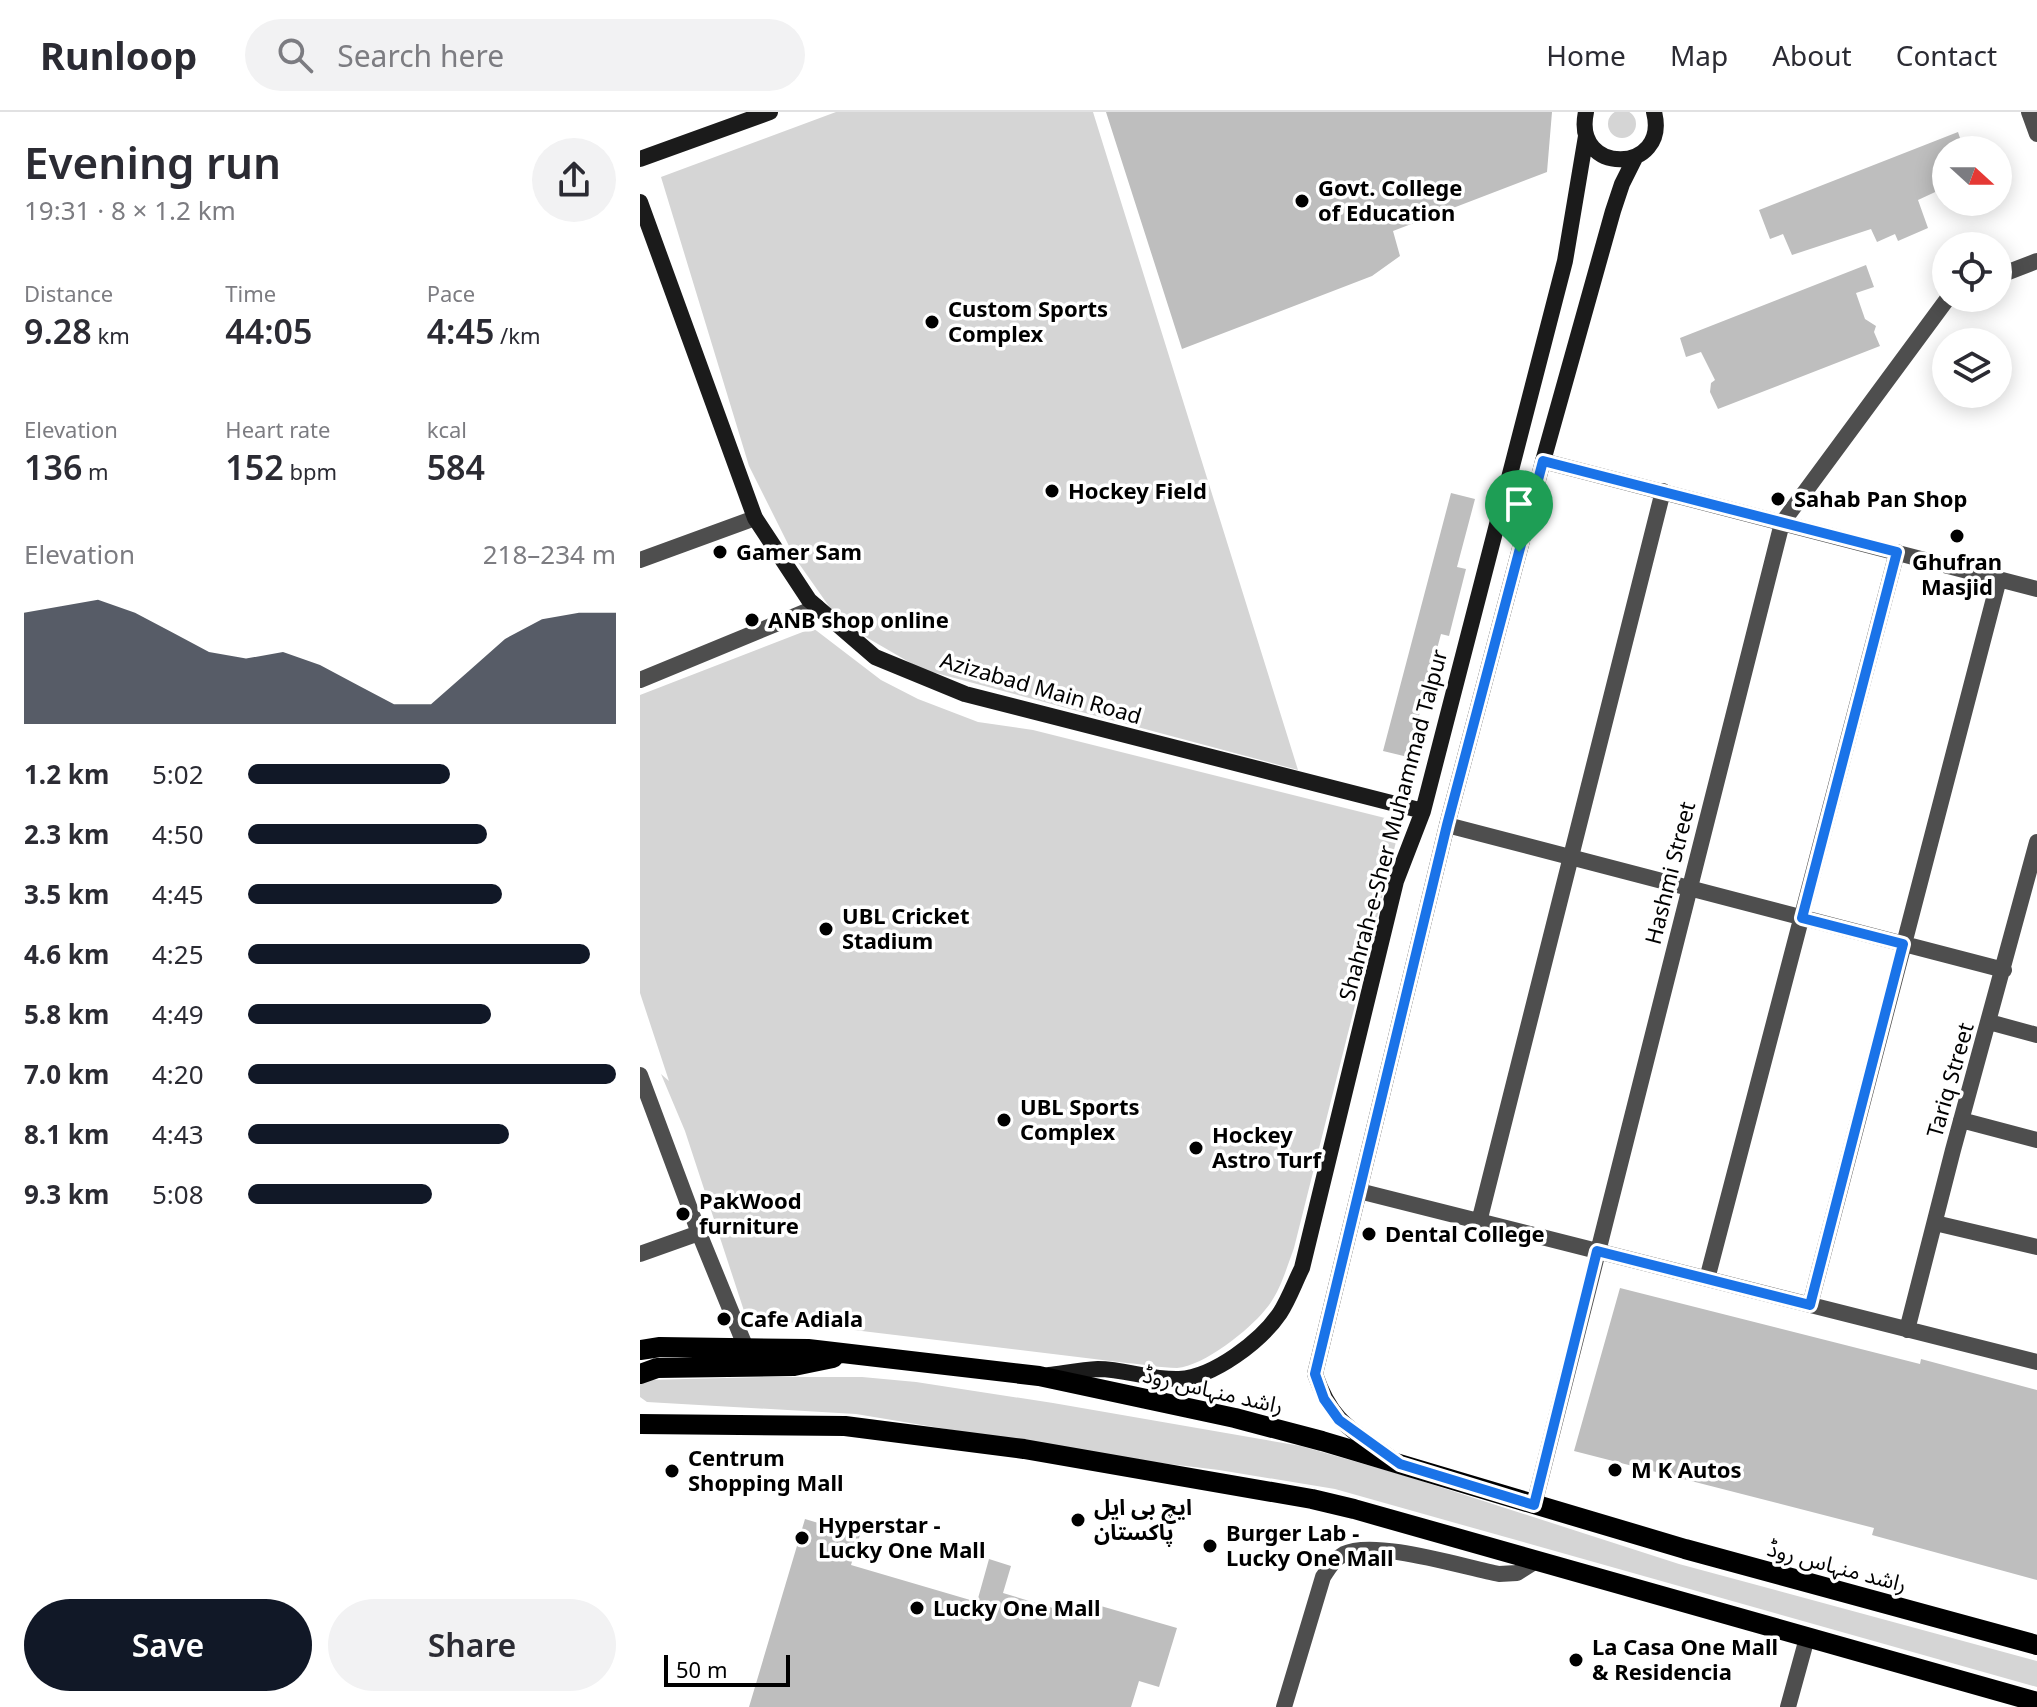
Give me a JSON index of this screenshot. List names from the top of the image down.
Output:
{
  "streets": {
    "main road": ["Azizabad Main Road", "Shahrah-e-Sher Muhammad Talpur", "راشد منہاس روڈ"],
    "street": ["Hashmi Street", "Tariq Street"]
  },
  "crossings": [
    ["Azizabad Main Road", "Shahrah-e-Sher Muhammad Talpur"],
    ["Shahrah-e-Sher Muhammad Talpur", "راشد منہاس روڈ"],
    ["Hashmi Street", "راشد منہاس روڈ"]
  ],
  "places": [
    "Govt. College of Education",
    "Custom Sports Complex",
    "Hockey Field",
    "Sahab Pan Shop",
    "Ghufran Masjid",
    "Gamer Sam",
    "ANB shop online",
    "UBL Cricket Stadium",
    "UBL Sports Complex",
    "Hockey Astro Turf",
    "PakWood furniture",
    "Dental College",
    "Cafe Adiala",
    "M K Autos",
    "Centrum Shopping Mall",
    "ایچ بی ایل پاکستان",
    "Hyperstar - Lucky One Mall",
    "Burger Lab - Lucky One Mall",
    "Lucky One Mall",
    "La Casa One Mall & Residencia"
  ],
  "scale_bar": "50 m",
  "north": "right",
  "page": {
    "header": "Runloop",
    "search": "Search here",
    "nav": [
      "Home",
      "Map",
      "About",
      "Contact"
    ],
    "heading": ["Evening run", "19:31 · 8 × 1.2 km"],
    "stats": [
      ["Distance", "9.28 km"],
      ["Time", "44:05"],
      ["Pace", "4:45 /km"],
      ["Elevation", "136 m"],
      ["Heart rate", "152 bpm"],
      ["kcal", "584"]
    ],
    "chart": ["Elevation", "218–234 m"],
    "list": [
      {
        "name": "1.2 km",
        "note": "5:02"
      },
      {
        "name": "2.3 km",
        "note": "4:50"
      },
      {
        "name": "3.5 km",
        "note": "4:45"
      },
      {
        "name": "4.6 km",
        "note": "4:25"
      },
      {
        "name": "5.8 km",
        "note": "4:49"
      },
      {
        "name": "7.0 km",
        "note": "4:20"
      },
      {
        "name": "8.1 km",
        "note": "4:43"
      },
      {
        "name": "9.3 km",
        "note": "5:08"
      }
    ],
    "buttons": ["Save", "Share"],
    "scale": "50 m"
  }
}
